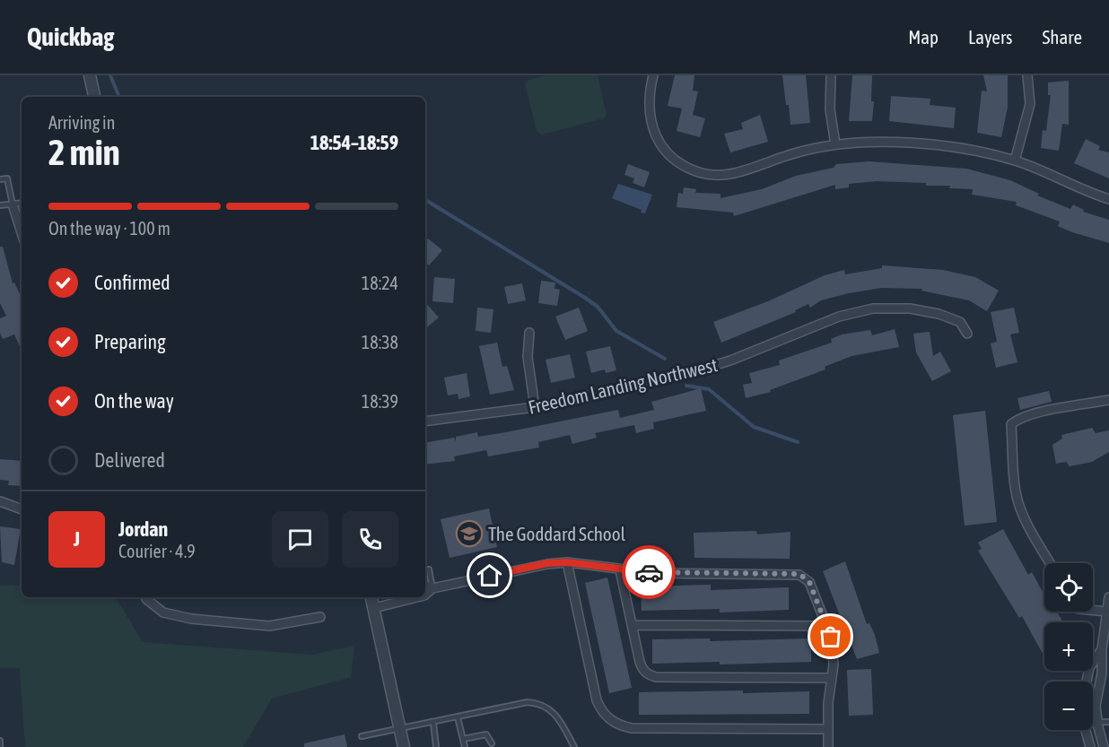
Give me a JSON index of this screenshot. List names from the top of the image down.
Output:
{
  "streets": {
    "street": ["Freedom Landing Northwest"]
  },
  "places": {
    "school or university": ["The Goddard School"]
  },
  "page": {
    "header": "Quickbag",
    "nav": ["Map", "Layers", "Share"],
    "heading": ["2 min", "Arriving in", "18:54–18:59"],
    "panel": ["Jordan", "Courier · 4.9"],
    "bar": "On the way · 100 m",
    "list": [
      ["Confirmed", "18:24"],
      ["Preparing", "18:38"],
      ["On the way", "18:39"],
      "Delivered"
    ],
    "round": "J",
    "map_buttons": ["+", "−"]
  }
}
